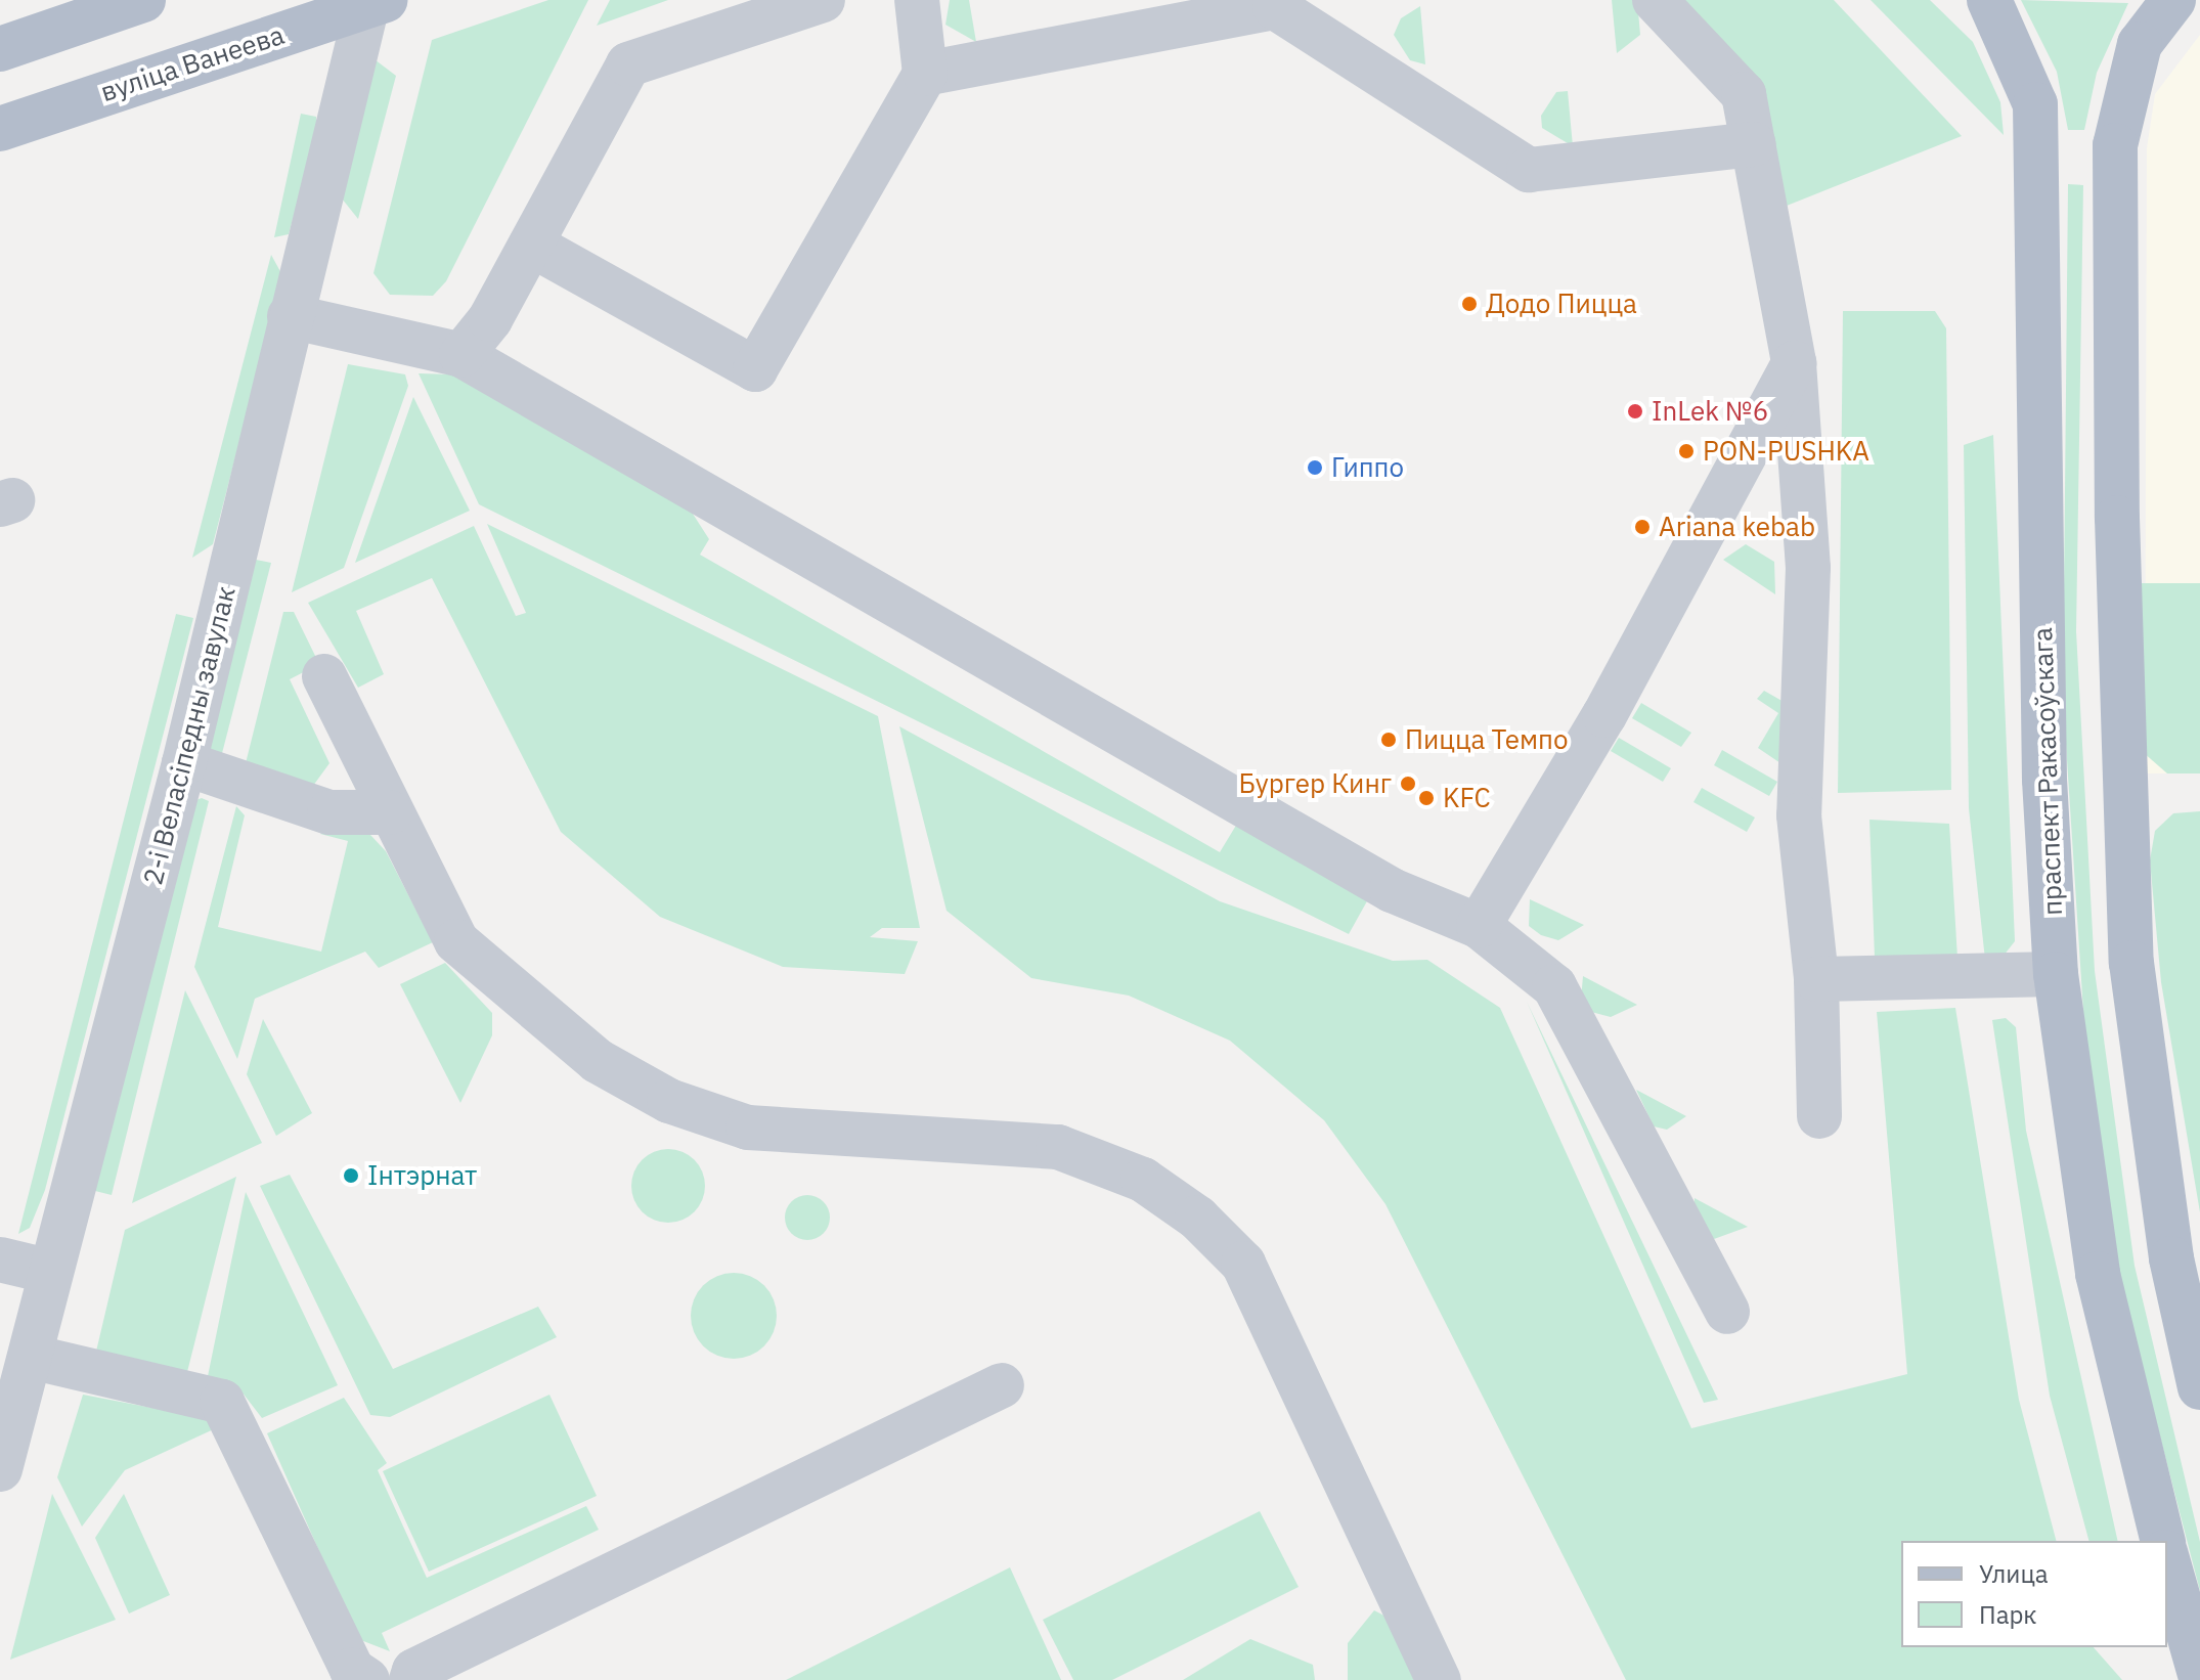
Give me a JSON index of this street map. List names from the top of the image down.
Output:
{
  "streets": {
    "main road": ["вуліца Ванеева", "праспект Ракасоўскага"],
    "street": ["2-і Веласіпедны завулак"]
  },
  "crossings": [
    ["вуліца Ванеева", "2-і Веласіпедны завулак"]
  ],
  "places": [
    "Додо Пицца",
    "InLek №6",
    "PON-PUSHKA",
    "Гиппо",
    "Ariana kebab",
    "Пицца Темпо",
    "Бургер Кинг",
    "KFC",
    "Інтэрнат"
  ],
  "legend": ["Улица", "Парк"]
}
